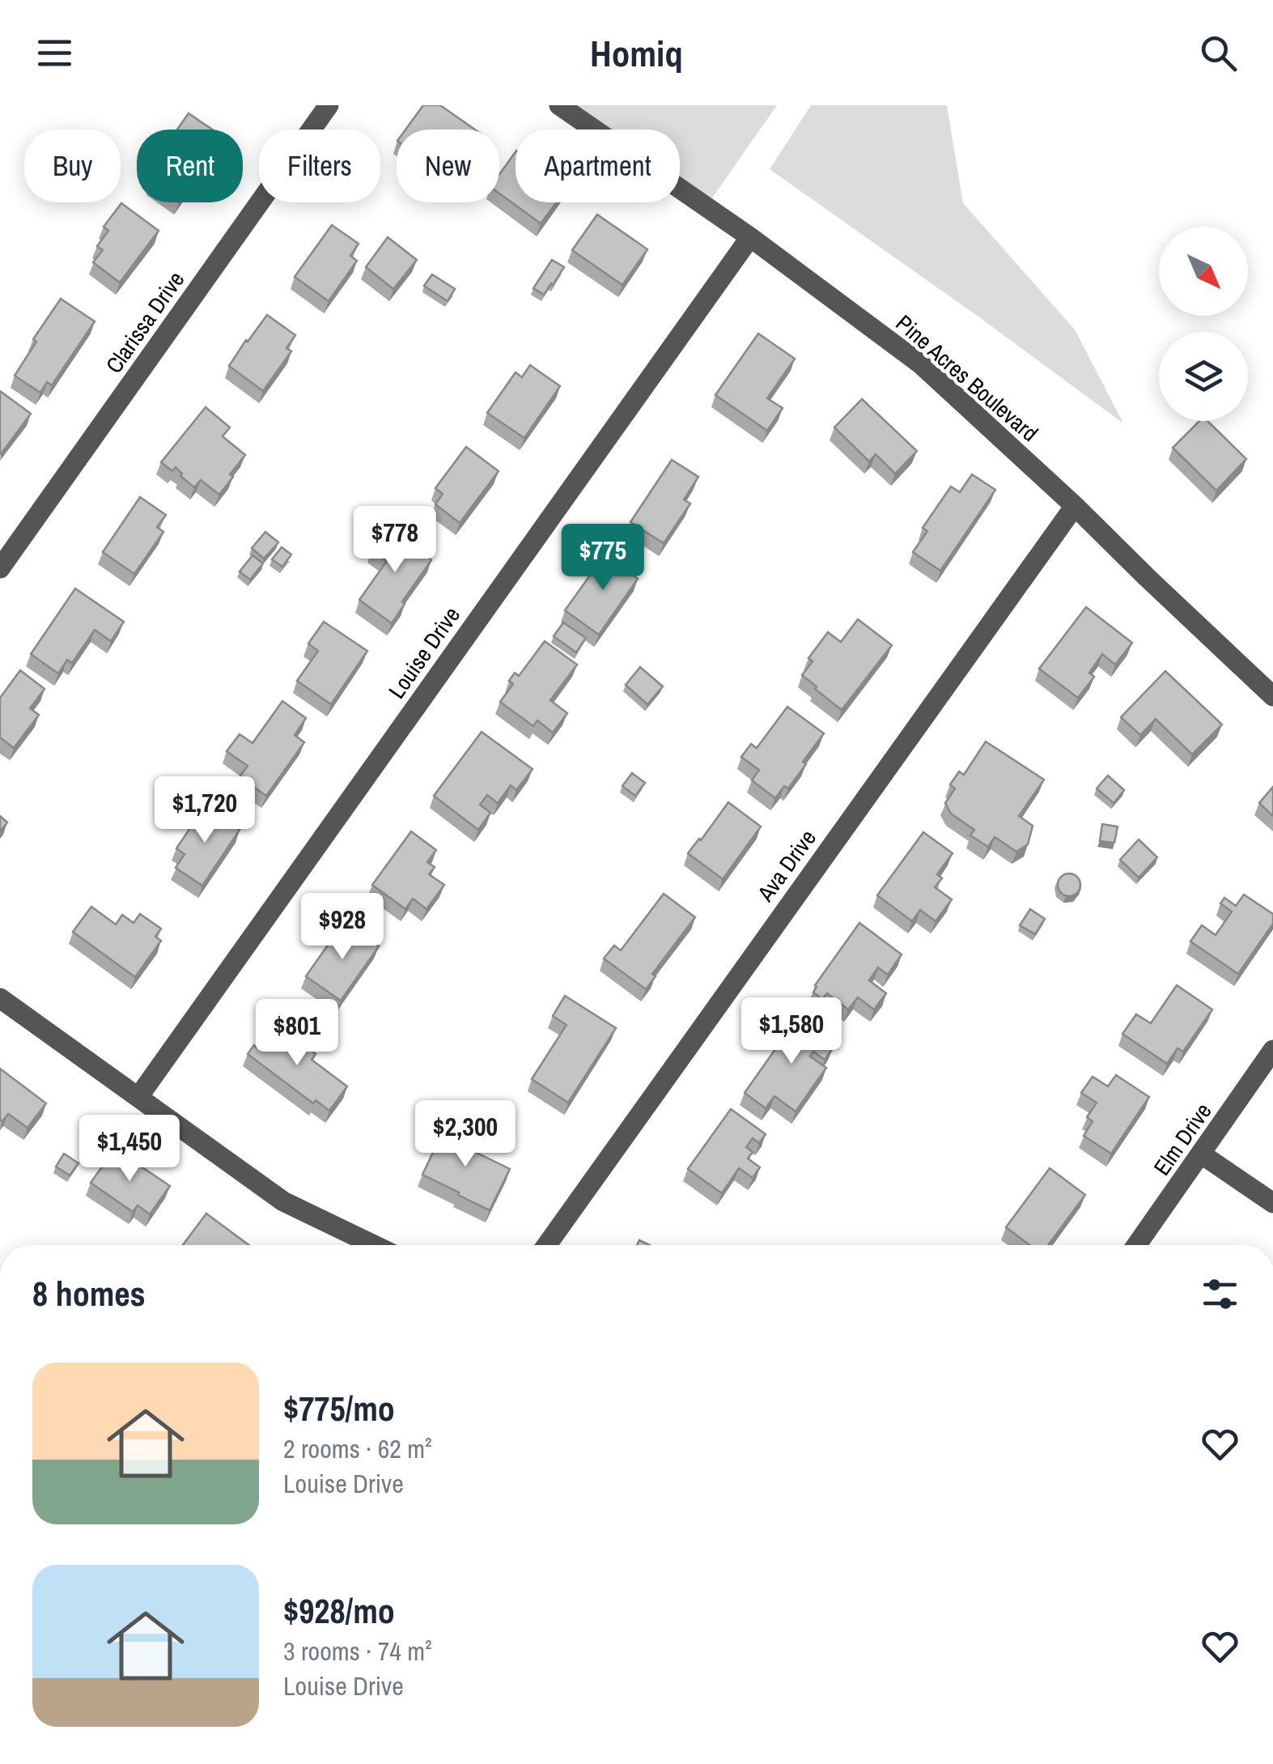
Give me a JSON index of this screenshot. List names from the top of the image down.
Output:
{
  "streets": {
    "street": [
      "Clarissa Drive",
      "Pine Acres Boulevard",
      "Louise Drive",
      "Ava Drive",
      "Elm Drive"
    ]
  },
  "crossings": [
    ["Pine Acres Boulevard", "Louise Drive"],
    ["Pine Acres Boulevard", "Ava Drive"]
  ],
  "north": "bottom right",
  "page": {
    "header": "Homiq",
    "chip": [
      "Buy",
      "Rent",
      "Filters",
      "New",
      "Apartment"
    ],
    "price": [
      "$778",
      "$775",
      "$1,720",
      "$928",
      "$1,580",
      "$801",
      "$2,300",
      "$1,450"
    ],
    "heading": "8 homes",
    "list": [
      {
        "name": "$775/mo",
        "note": "2 rooms · 62 m² · Louise Drive"
      },
      {
        "name": "$928/mo",
        "note": "3 rooms · 74 m² · Louise Drive"
      }
    ]
  }
}
